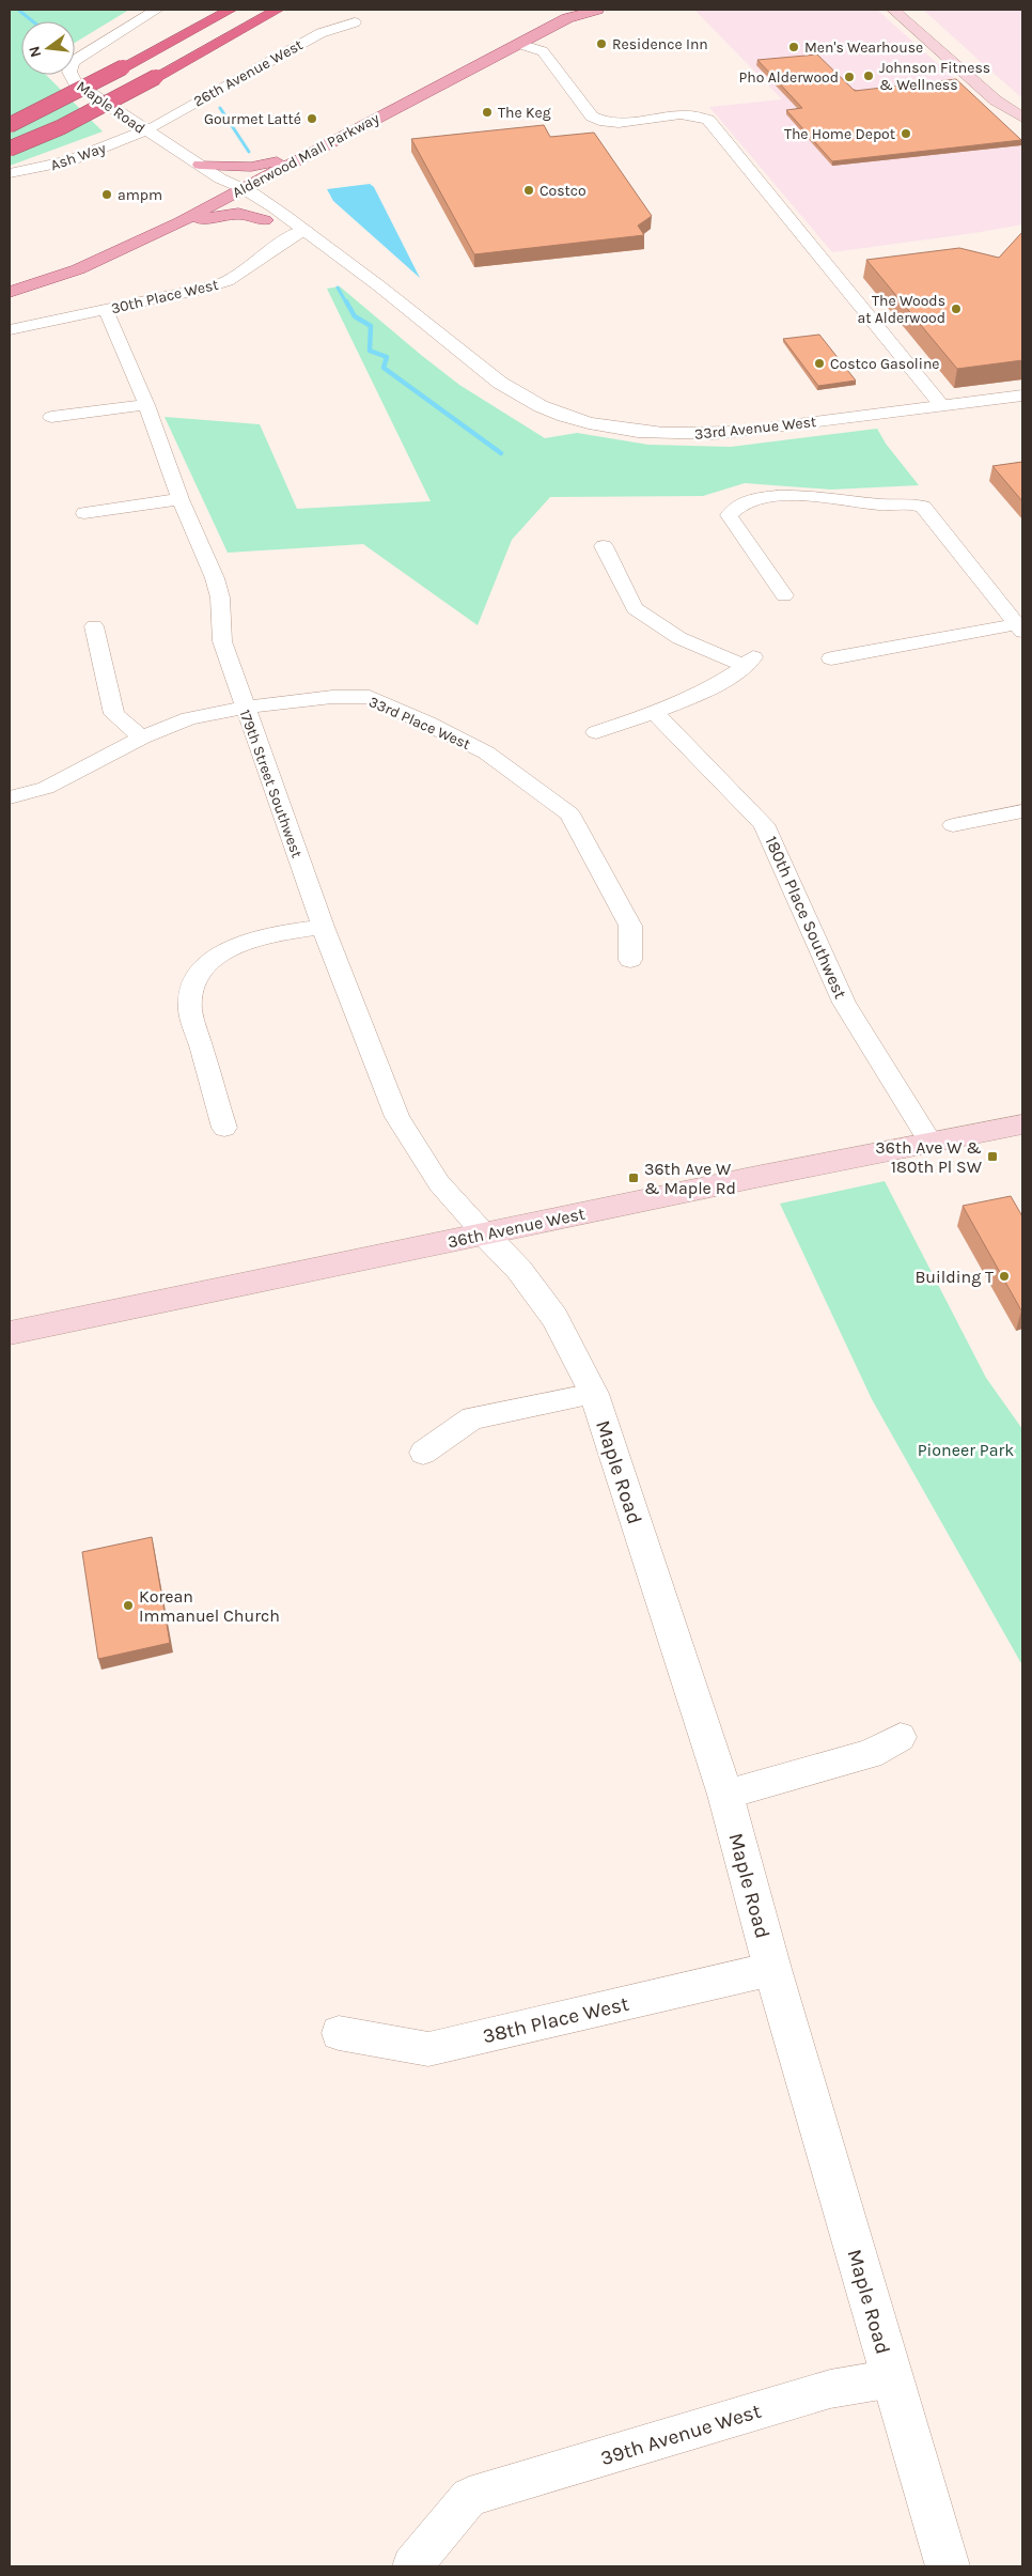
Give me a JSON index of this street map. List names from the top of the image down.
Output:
{
  "streets": {
    "main road": ["Alderwood Mall Parkway", "36th Avenue West"],
    "street": [
      "26th Avenue West",
      "Maple Road",
      "Ash Way",
      "30th Place West",
      "33rd Avenue West",
      "33rd Place West",
      "179th Street Southwest",
      "180th Place Southwest",
      "38th Place West",
      "39th Avenue West"
    ]
  },
  "crossings": [
    ["26th Avenue West", "Maple Road"],
    ["26th Avenue West", "Ash Way"],
    ["Maple Road", "Alderwood Mall Parkway"],
    ["Maple Road", "Ash Way"],
    ["Maple Road", "33rd Avenue West"],
    ["Maple Road", "179th Street Southwest"],
    ["Maple Road", "36th Avenue West"],
    ["Maple Road", "38th Place West"],
    ["Maple Road", "39th Avenue West"],
    ["Alderwood Mall Parkway", "33rd Avenue West"],
    ["30th Place West", "33rd Avenue West"],
    ["30th Place West", "179th Street Southwest"],
    ["33rd Place West", "179th Street Southwest"],
    ["179th Street Southwest", "36th Avenue West"],
    ["180th Place Southwest", "36th Avenue West"]
  ],
  "parks": ["Pioneer Park"],
  "places": {
    "other": [
      "Residence Inn",
      "Men's Wearhouse",
      "Johnson Fitness & Wellness",
      "Pho Alderwood",
      "The Keg",
      "Gourmet Latté",
      "The Home Depot",
      "Costco",
      "ampm",
      "The Woods at Alderwood",
      "Costco Gasoline",
      "Building T",
      "Korean Immanuel Church"
    ],
    "transit": ["36th Ave W & 180th Pl SW", "36th Ave W & Maple Rd"]
  },
  "north": "left"
}
